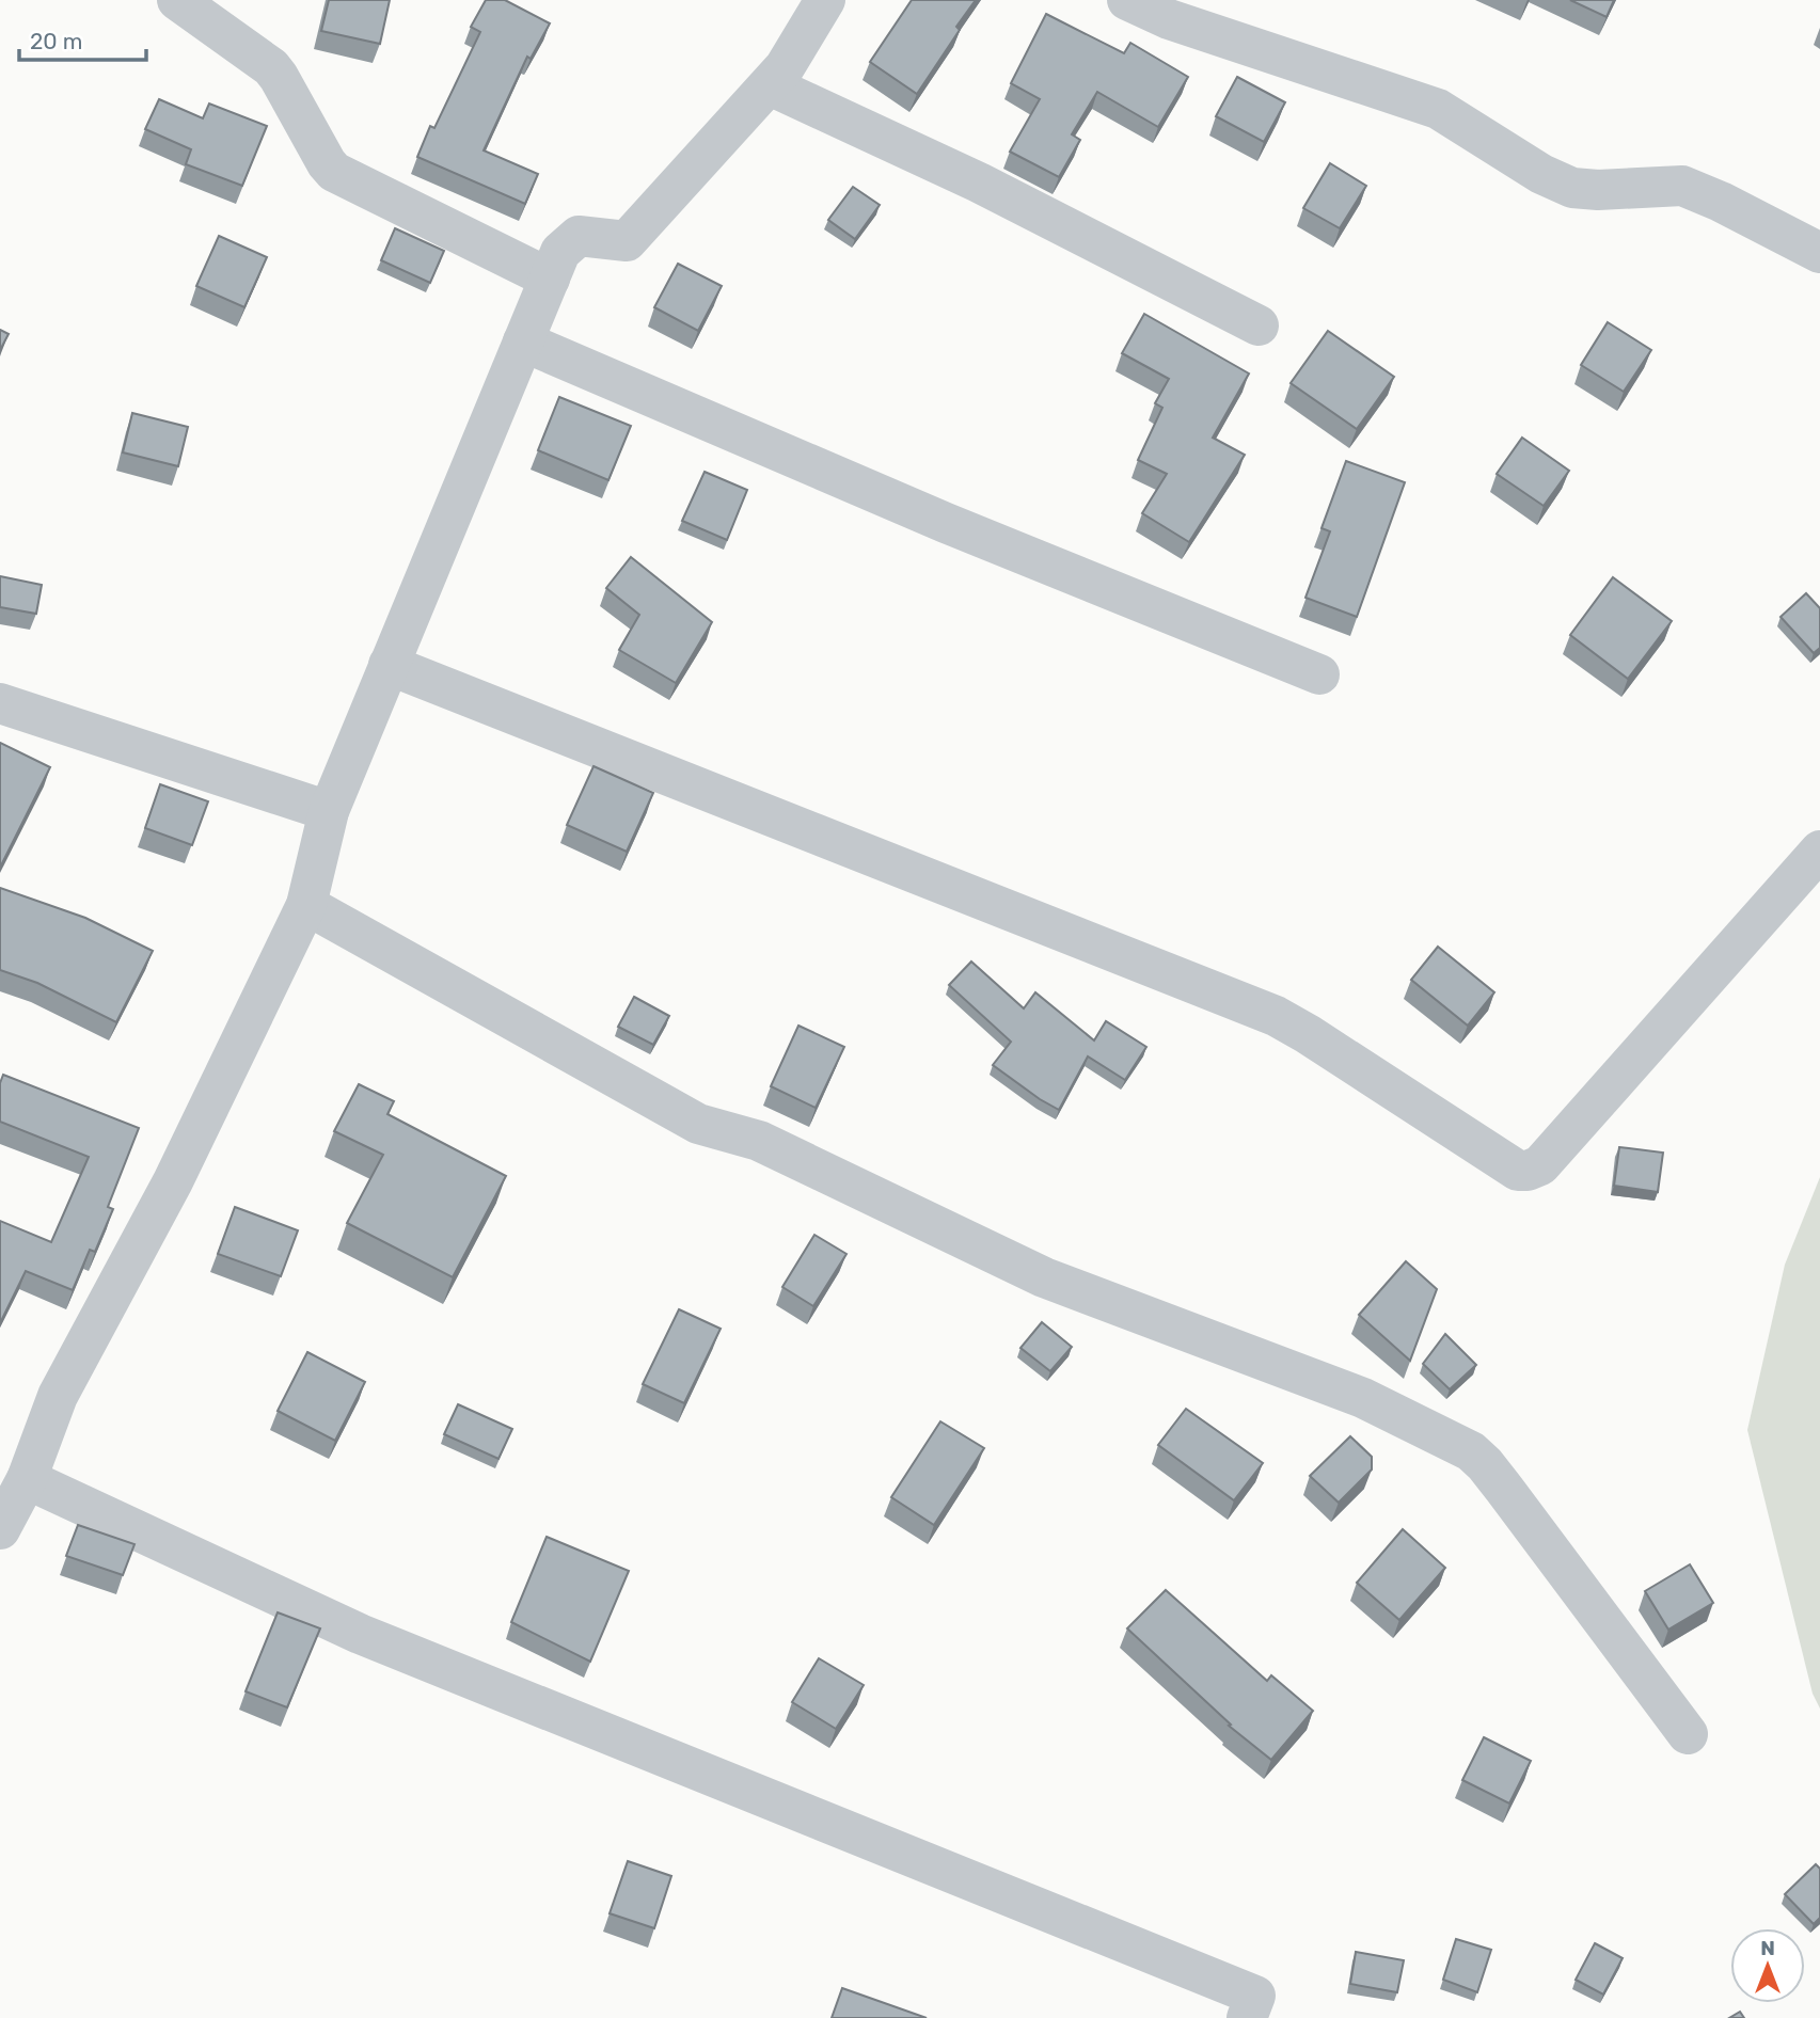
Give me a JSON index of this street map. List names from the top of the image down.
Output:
{
  "scale_bar": "20 m",
  "north": "top"
}
